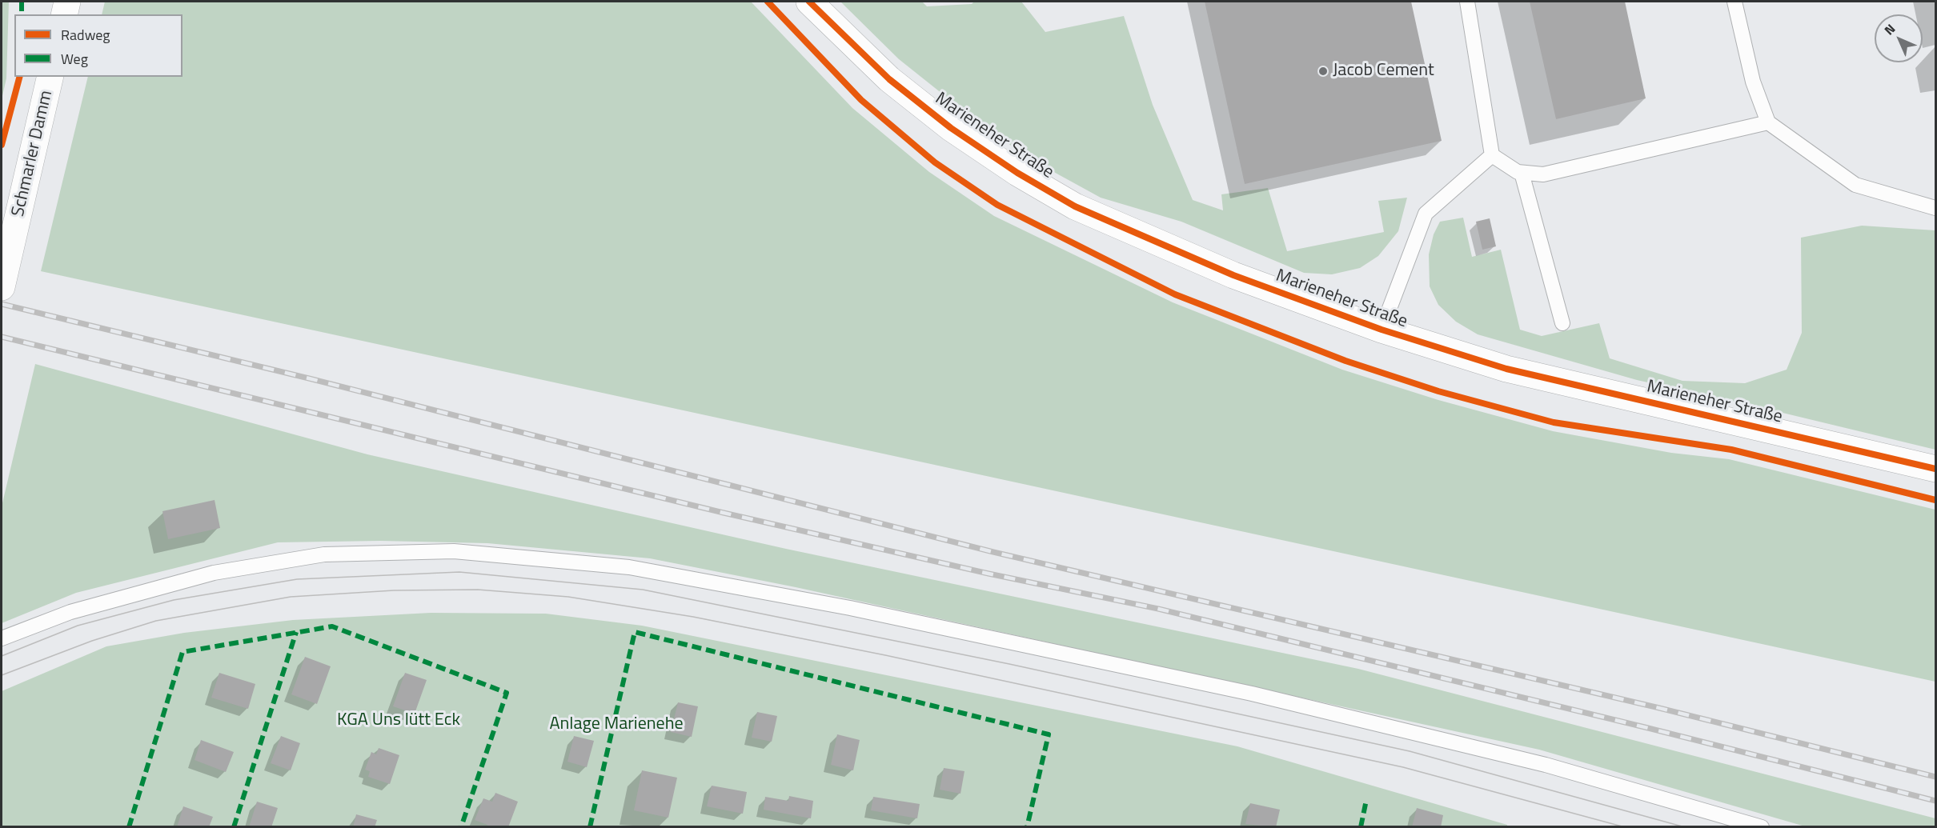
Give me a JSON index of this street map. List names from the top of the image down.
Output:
{
  "streets": {
    "street": ["Marieneher Straße", "Schmarler Damm"]
  },
  "parks": ["KGA Uns lütt Eck", "Anlage Marienehe"],
  "places": ["Jacob Cement"],
  "legend": ["Radweg", "Weg"],
  "north": "top left"
}
